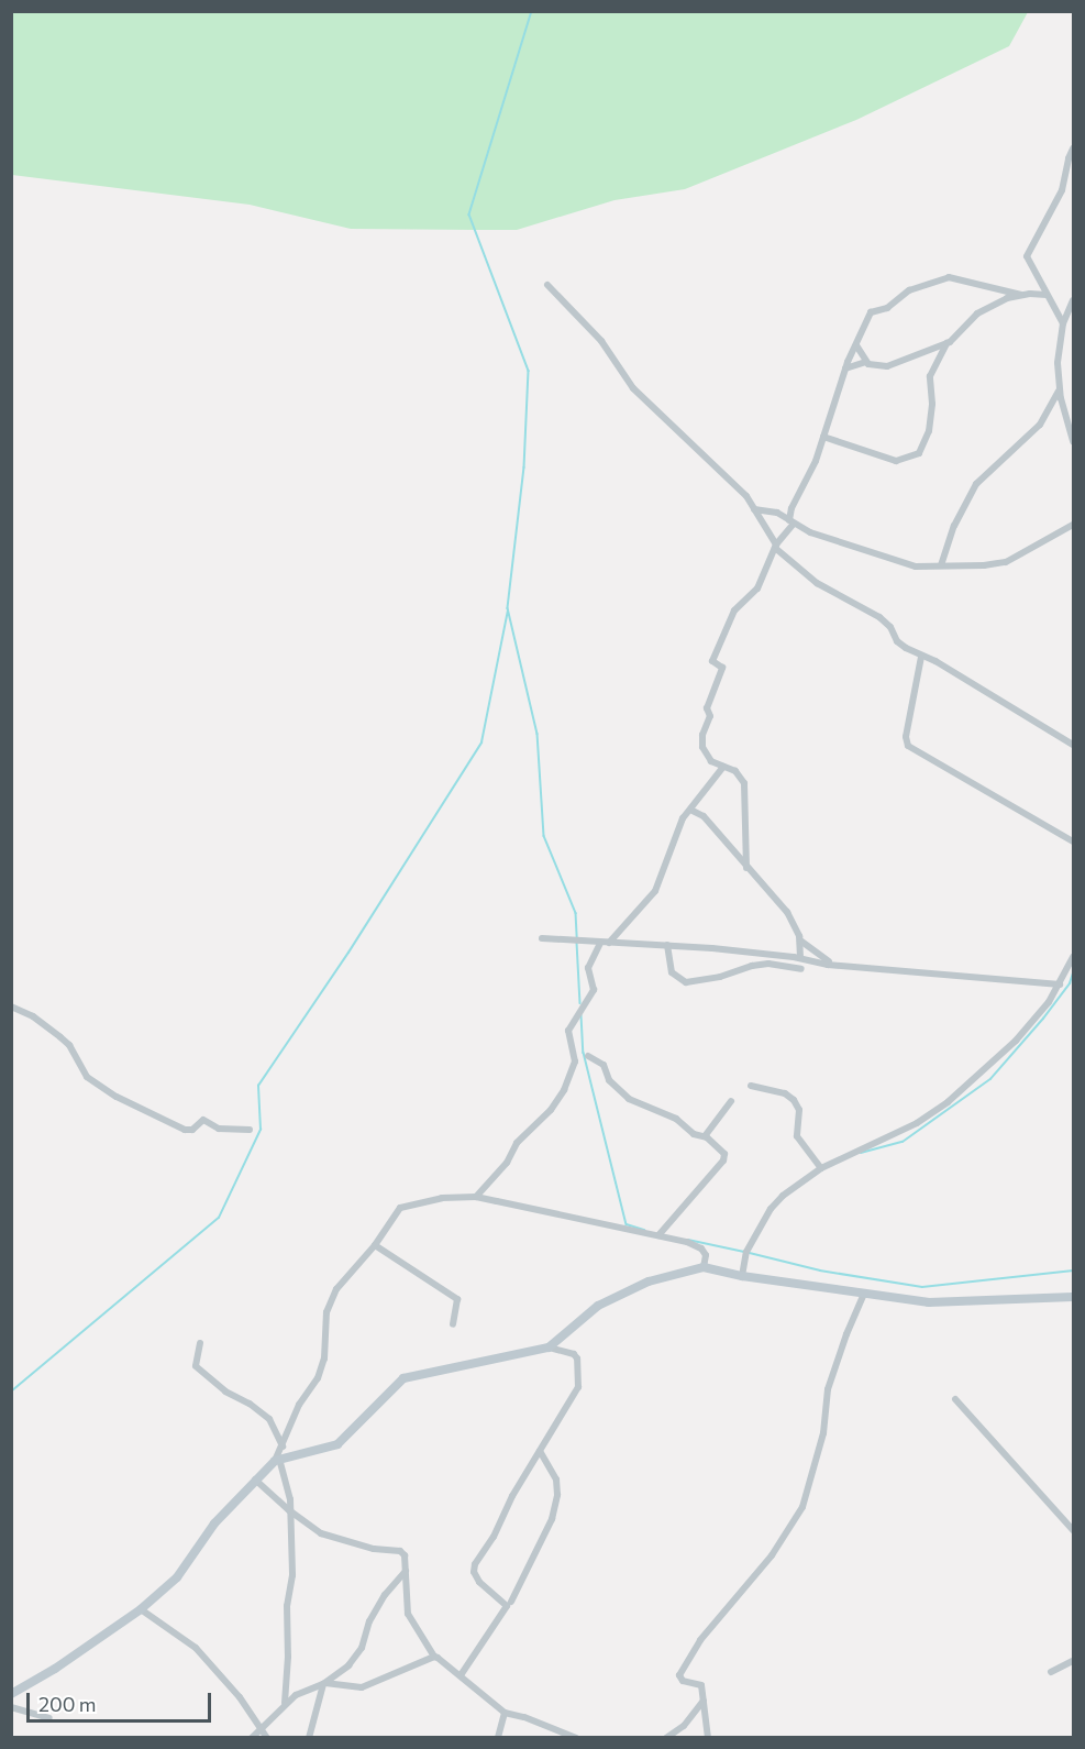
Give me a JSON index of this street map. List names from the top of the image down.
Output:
{
  "scale_bar": "200 m"
}
